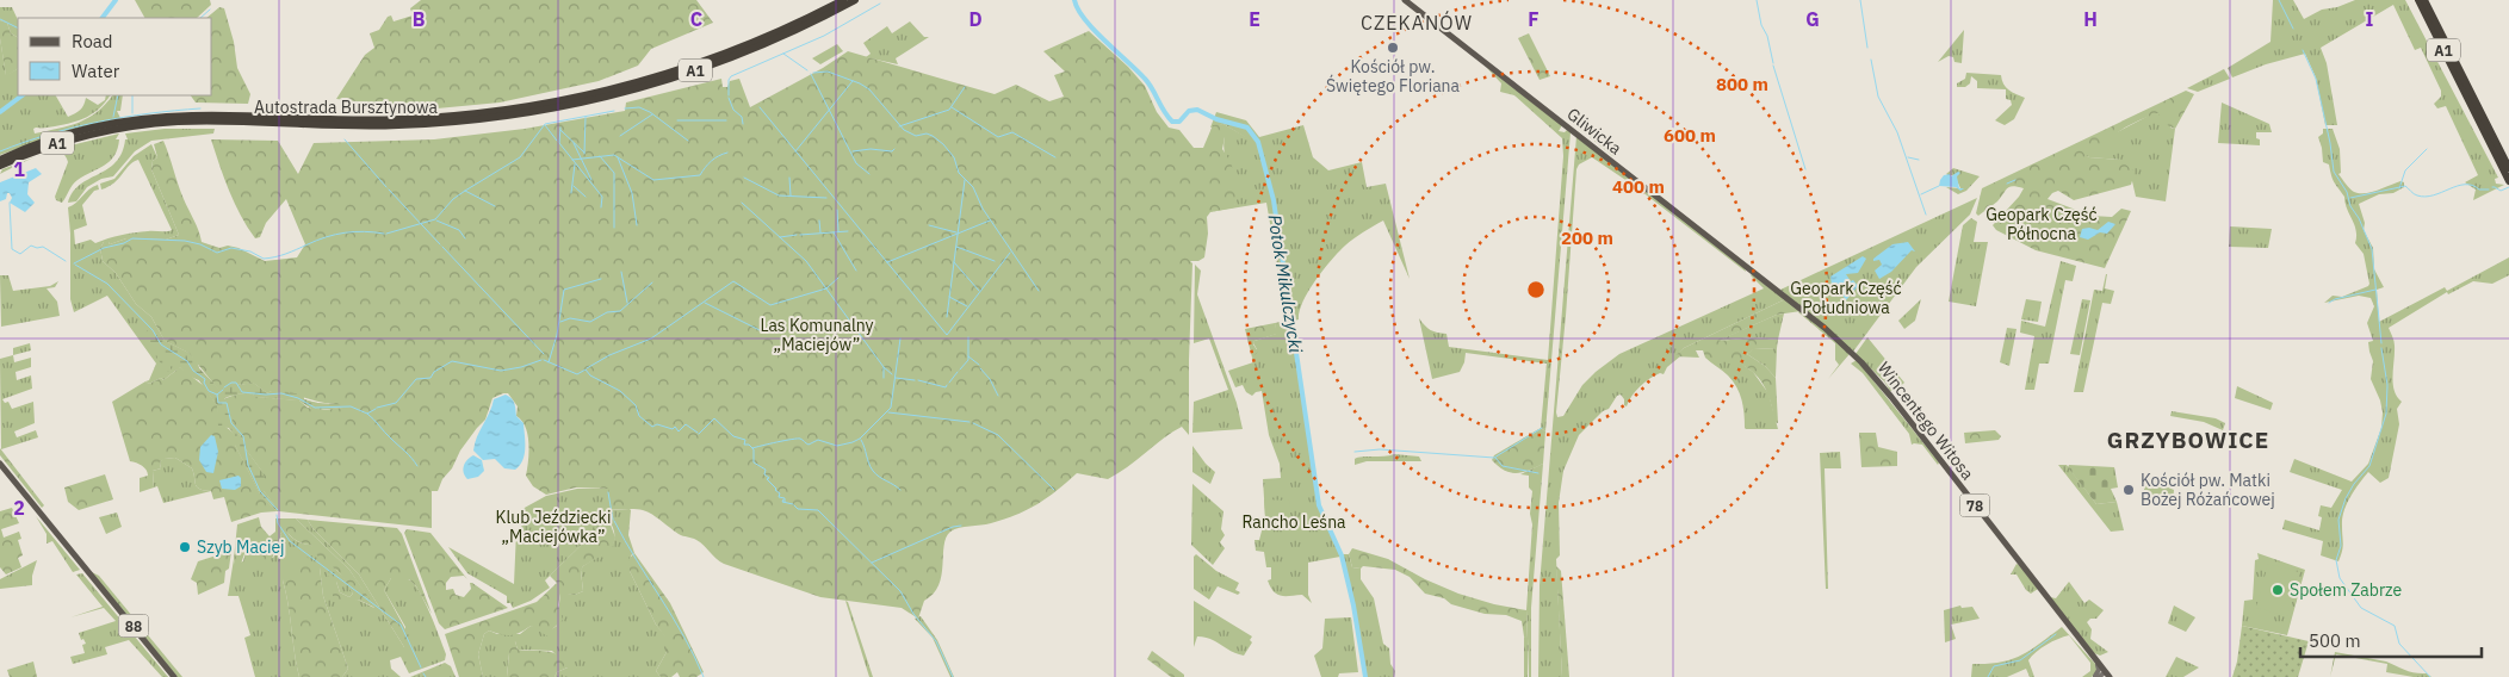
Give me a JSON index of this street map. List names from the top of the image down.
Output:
{
  "streets": {
    "highway": ["A1", "Autostrada Bursztynowa"],
    "main road": [
      "Gliwicka",
      "Wincentego Witosa",
      "78",
      "88"
    ]
  },
  "crossings": [
    ["Gliwicka", "Wincentego Witosa"]
  ],
  "districts": ["CZEKANÓW", "GRZYBOWICE"],
  "water": ["Potok Mikulczycki"],
  "parks": [
    "Geopark Część Północna",
    "Geopark Część Południowa",
    "Las Komunalny „Maciejów”",
    "Klub Jeździecki „Maciejówka”",
    "Rancho Leśna"
  ],
  "places": [
    "Kościół pw. Świętego Floriana",
    "Kościół pw. Matki Bożej Różańcowej",
    "Szyb Maciej",
    "Społem Zabrze"
  ],
  "legend": ["Road", "Water"],
  "scale_bar": "500 m",
  "grid": {
    "columns": [
      "B",
      "C",
      "D",
      "E",
      "F",
      "G",
      "H",
      "I"
    ],
    "rows": ["1", "2"]
  },
  "rings": [
    "800 m",
    "600 m",
    "400 m",
    "200 m"
  ]
}
